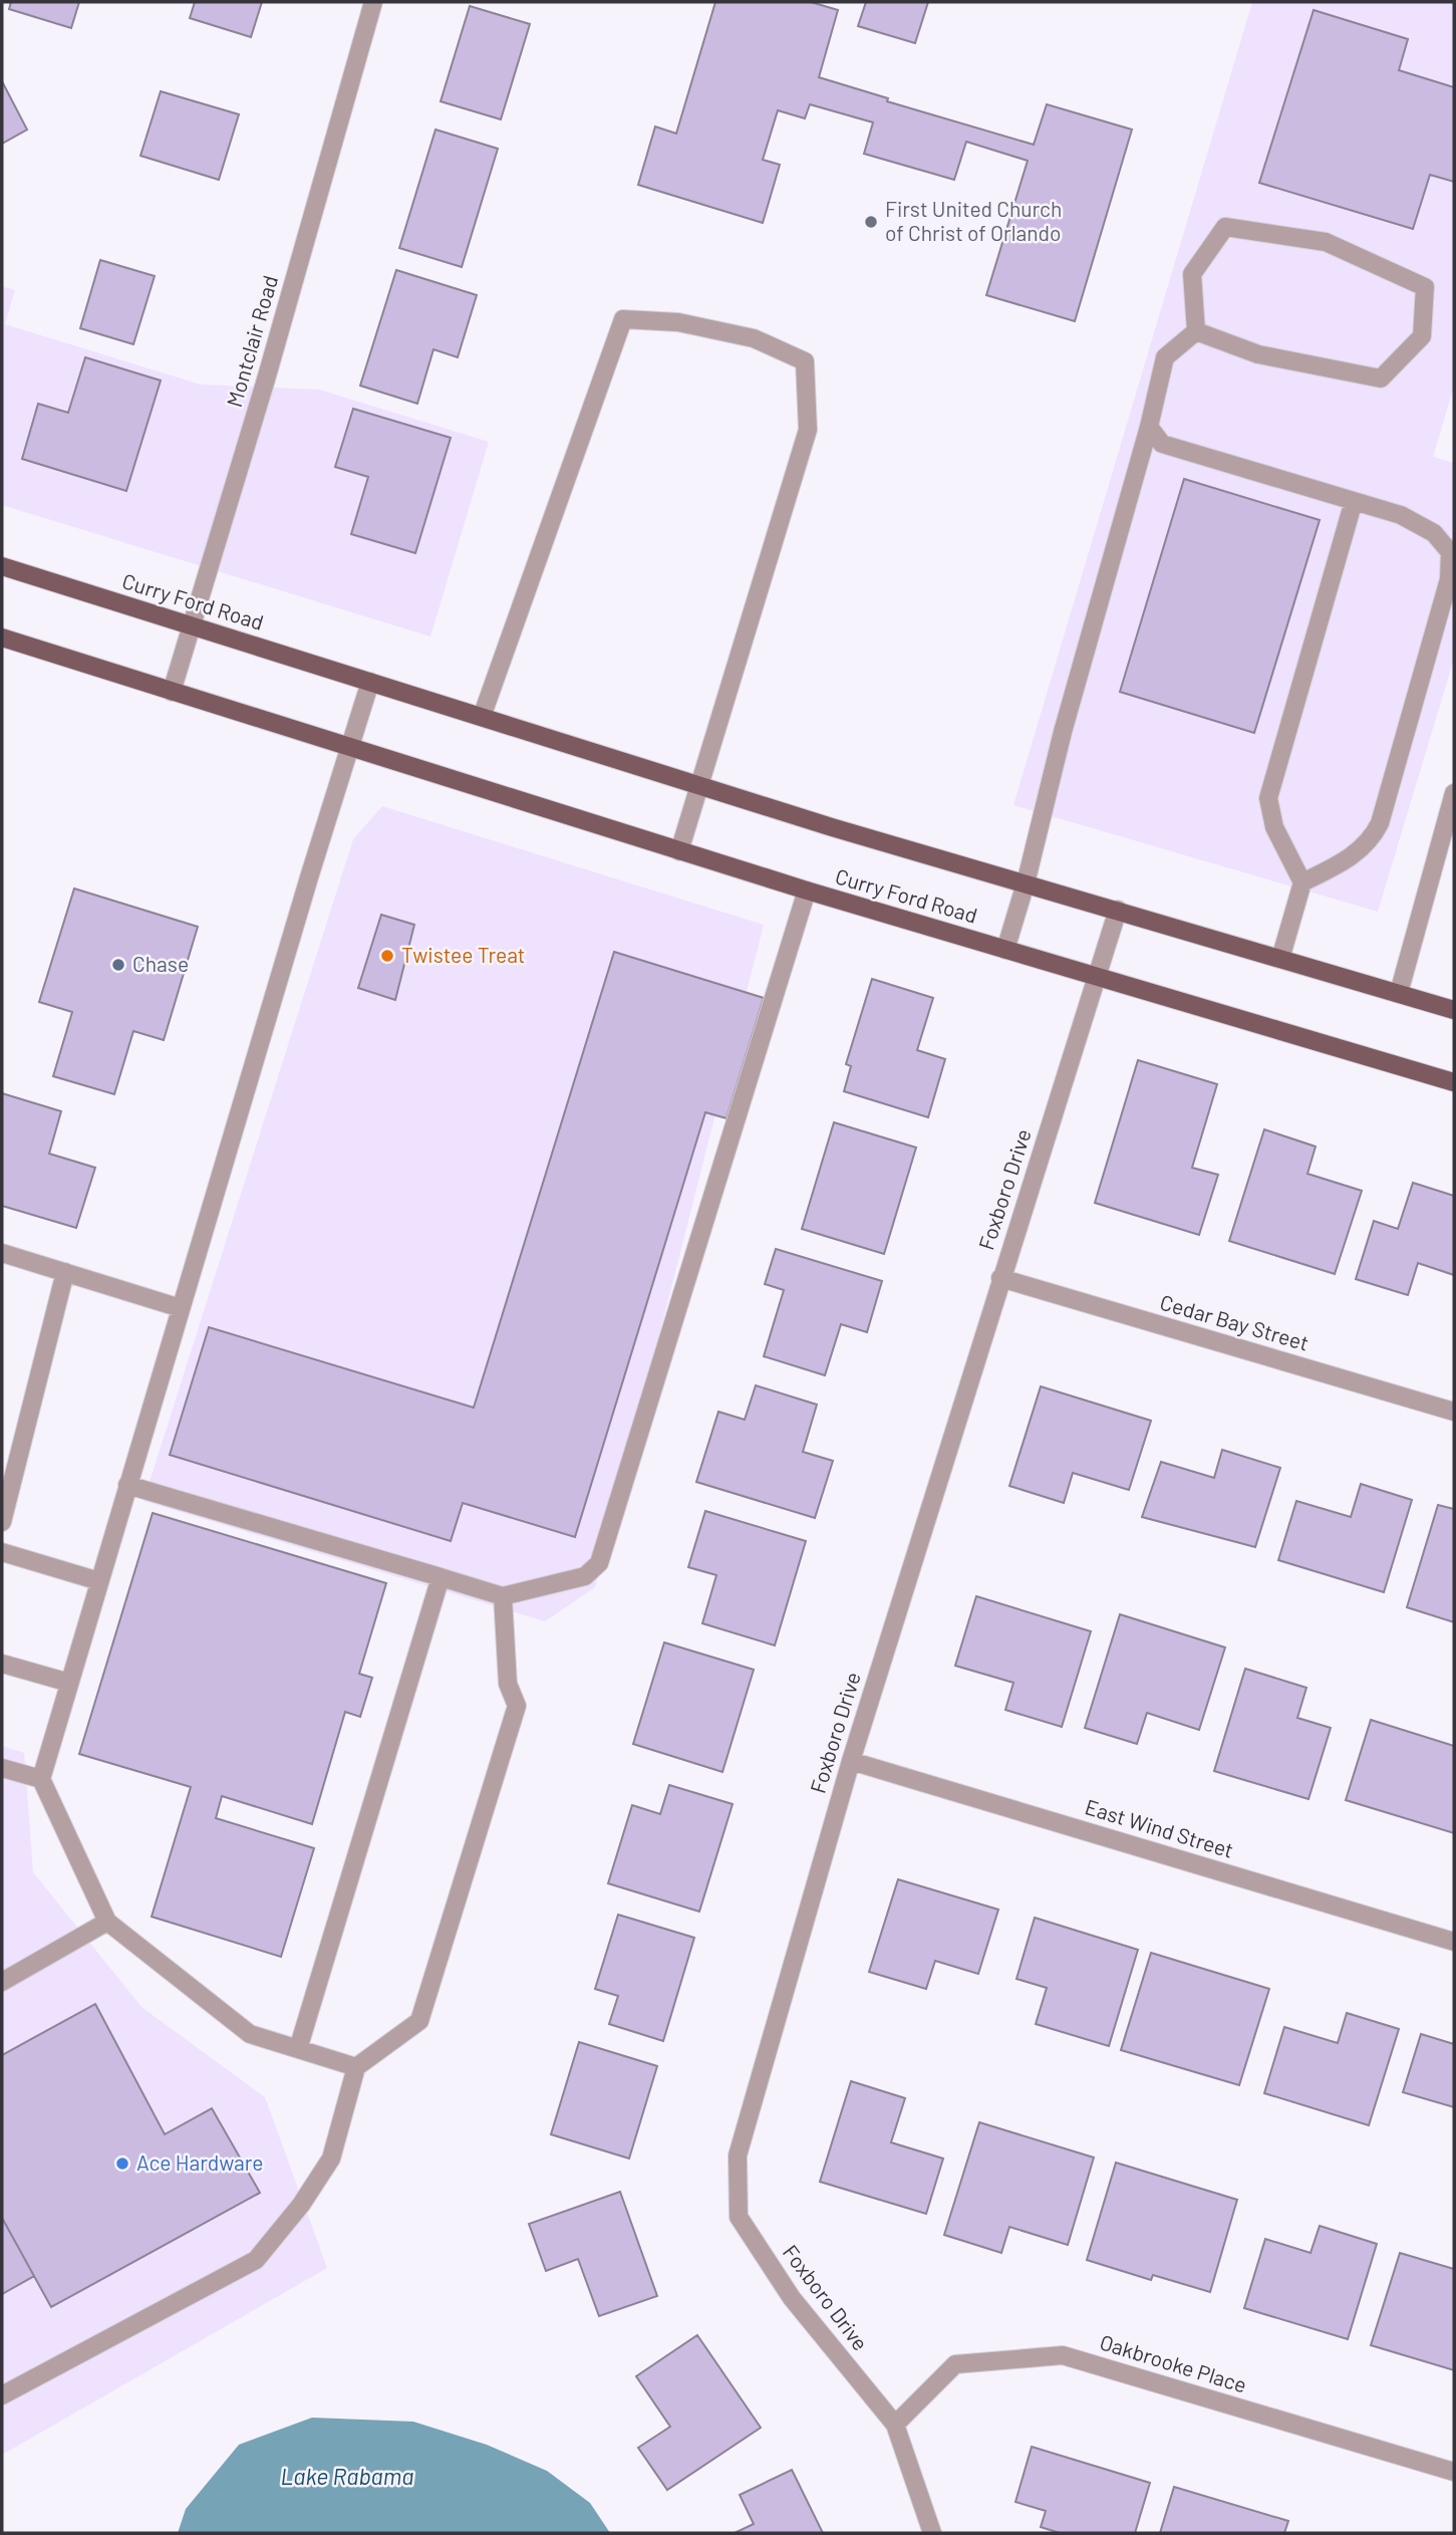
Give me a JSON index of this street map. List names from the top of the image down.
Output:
{
  "streets": {
    "main road": ["Curry Ford Road"],
    "street": [
      "Montclair Road",
      "Foxboro Drive",
      "Cedar Bay Street",
      "East Wind Street",
      "Oakbrooke Place"
    ]
  },
  "crossings": [
    ["Montclair Road", "Curry Ford Road"],
    ["Curry Ford Road", "Foxboro Drive"],
    ["Foxboro Drive", "Cedar Bay Street"],
    ["Foxboro Drive", "East Wind Street"],
    ["Foxboro Drive", "Oakbrooke Place"]
  ],
  "water": ["Lake Rabama"],
  "places": [
    "First United Church of Christ of Orlando",
    "Twistee Treat",
    "Chase",
    "Ace Hardware"
  ]
}
